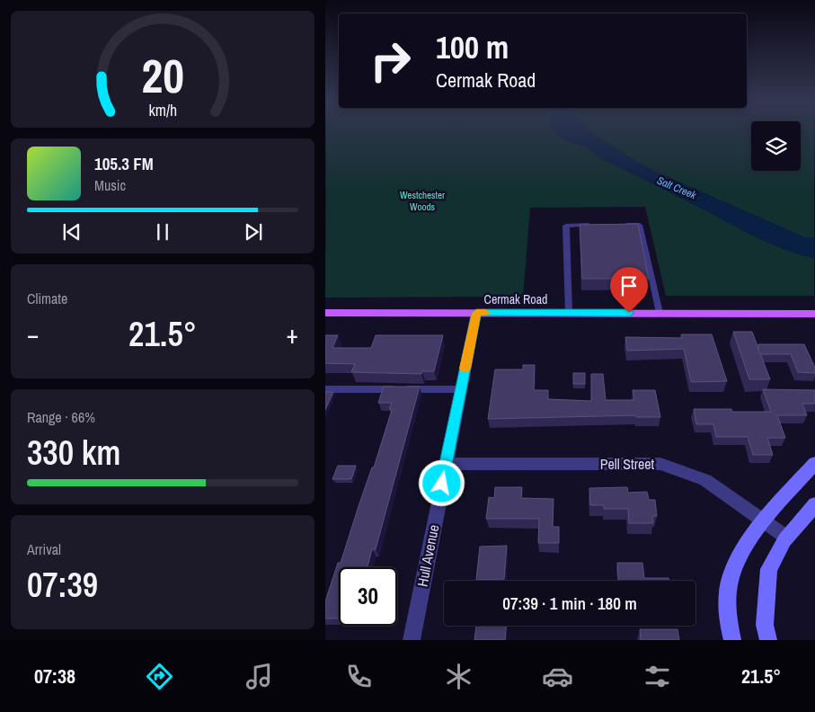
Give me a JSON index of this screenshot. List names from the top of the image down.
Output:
{
  "streets": {
    "main road": ["Cermak Road"],
    "street": ["Pell Street", "Hull Avenue"]
  },
  "crossings": [
    ["Cermak Road", "Hull Avenue"],
    ["Pell Street", "Hull Avenue"]
  ],
  "water": ["Salt Creek"],
  "parks": ["Westchester Woods"],
  "page": {
    "turn": ["100 m", "Cermak Road"],
    "song": ["105.3 FM", "Music"],
    "tile": [
      "Climate",
      ["Range · 66%", "330 km"],
      ["Arrival", "07:39"]
    ],
    "heat": ["−", "21.5°", "+"],
    "limit": "30",
    "trip": "07:39 · 1 min · 180 m",
    "tabs": ["07:38", "21.5°"],
    "gauge": ["20", "km/h"]
  }
}
